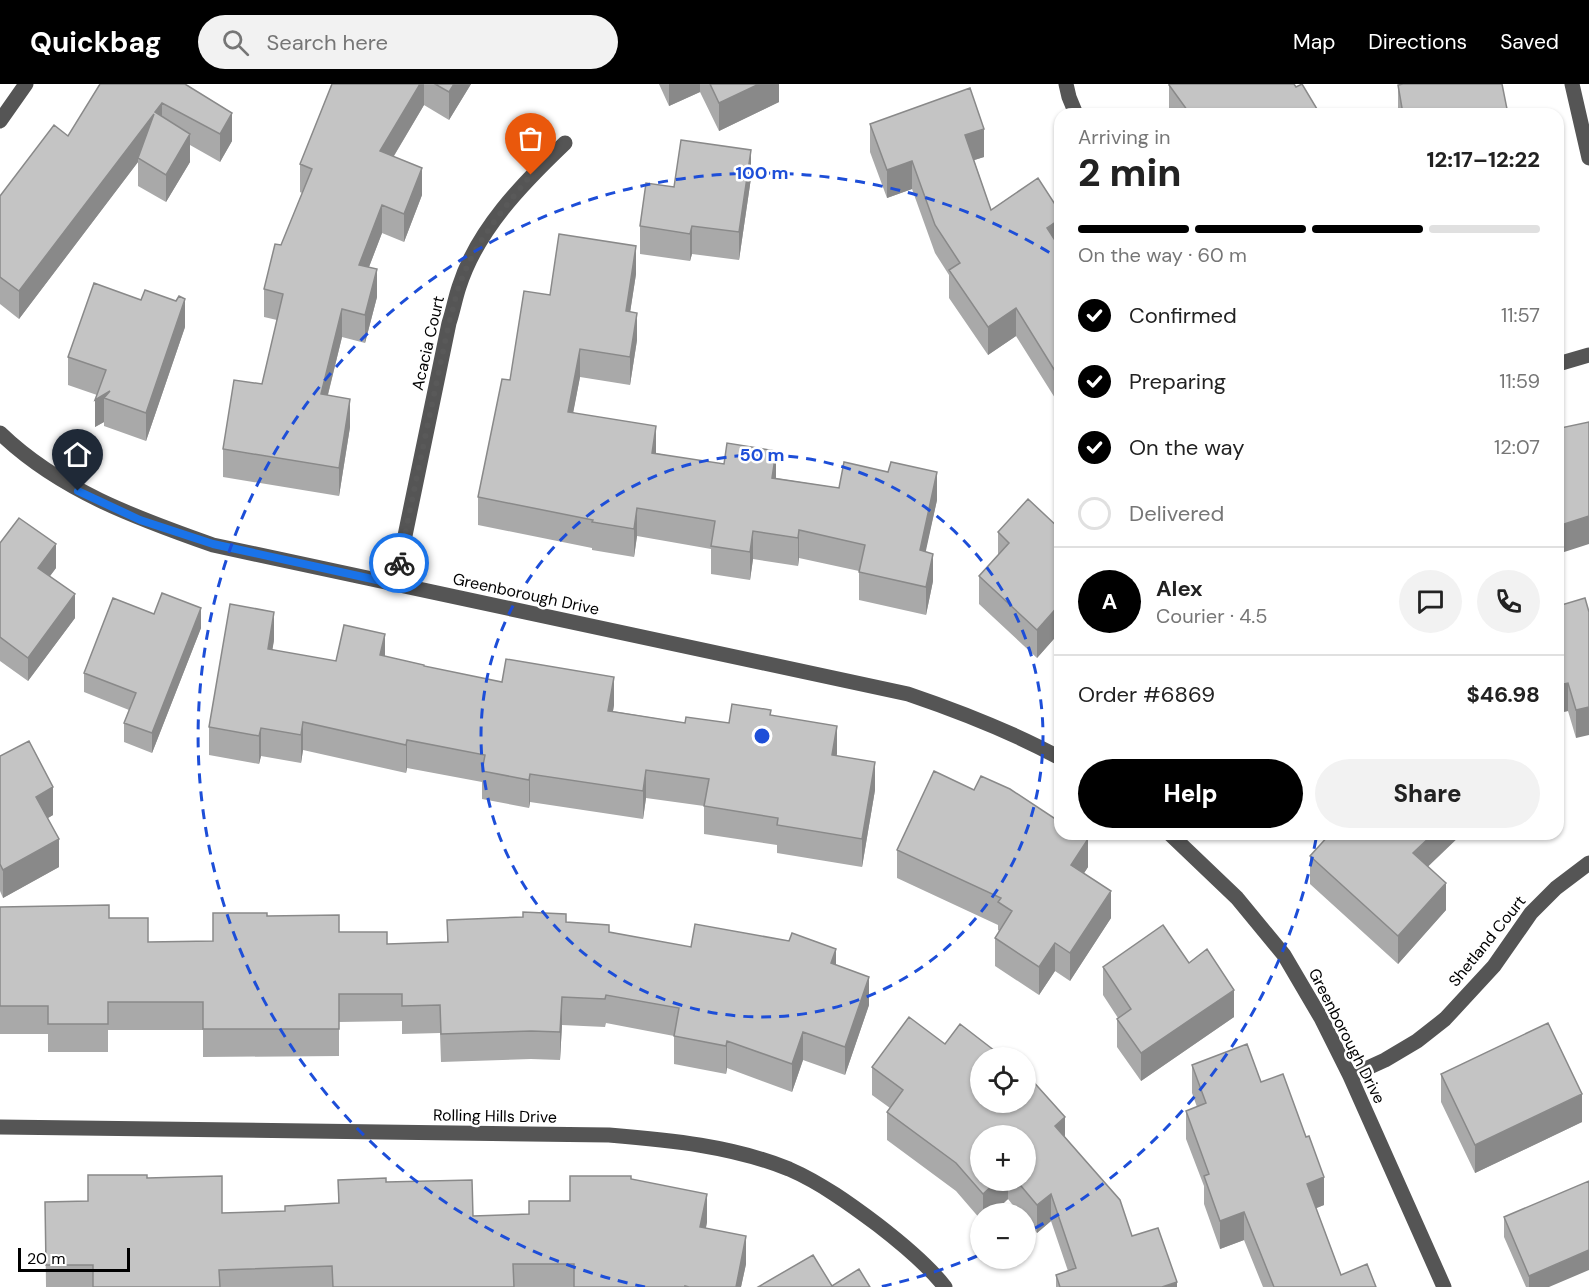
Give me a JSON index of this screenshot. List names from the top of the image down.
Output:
{
  "streets": {
    "street": [
      "Acacia Court",
      "Greenborough Drive",
      "Shetland Court",
      "Rolling Hills Drive"
    ]
  },
  "crossings": [
    ["Acacia Court", "Greenborough Drive"],
    ["Greenborough Drive", "Shetland Court"]
  ],
  "scale_bar": "20 m",
  "page": {
    "header": "Quickbag",
    "search": "Search here",
    "nav": ["Map", "Directions", "Saved"],
    "heading": ["2 min", "Arriving in", "12:17–12:22"],
    "panel": [
      "Alex",
      "Courier · 4.5",
      "Order #6869",
      "$46.98"
    ],
    "bar": "On the way · 60 m",
    "list": [
      ["Confirmed", "11:57"],
      ["Preparing", "11:59"],
      ["On the way", "12:07"],
      "Delivered"
    ],
    "round": "A",
    "buttons": ["Help", "Share"],
    "map_buttons": ["+", "−"],
    "scale": "20 m"
  },
  "rings": ["100 m", "50 m"]
}
